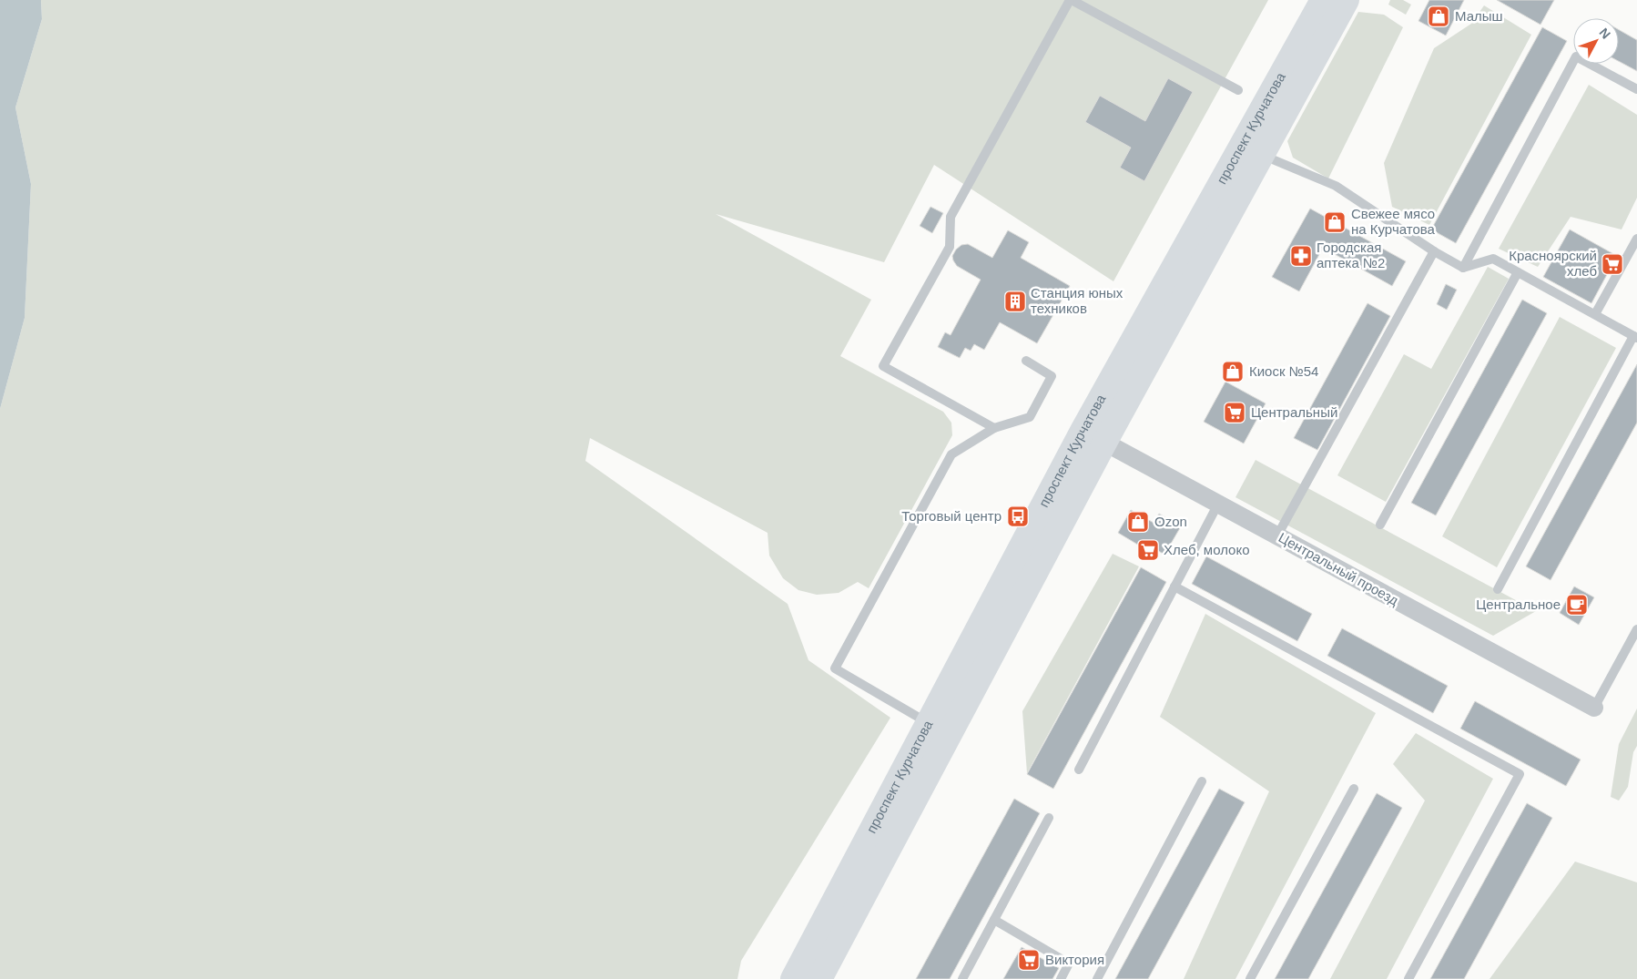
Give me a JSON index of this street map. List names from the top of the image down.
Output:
{
  "streets": {
    "main road": ["проспект Курчатова"],
    "street": ["Центральный проезд"]
  },
  "crossings": [
    ["проспект Курчатова", "Центральный проезд"]
  ],
  "places": {
    "shop": [
      "Малыш",
      "Свежее мясо на Курчатова",
      "Киоск №54",
      "Ozon"
    ],
    "pharmacy": ["Городская аптека №2"],
    "supermarket": [
      "Красноярский хлеб",
      "Центральный",
      "Хлеб, молоко",
      "Виктория"
    ],
    "building": ["Станция юных техников"],
    "bus stop": ["Торговый центр"],
    "cafe": ["Центральное"]
  },
  "north": "top right"
}
